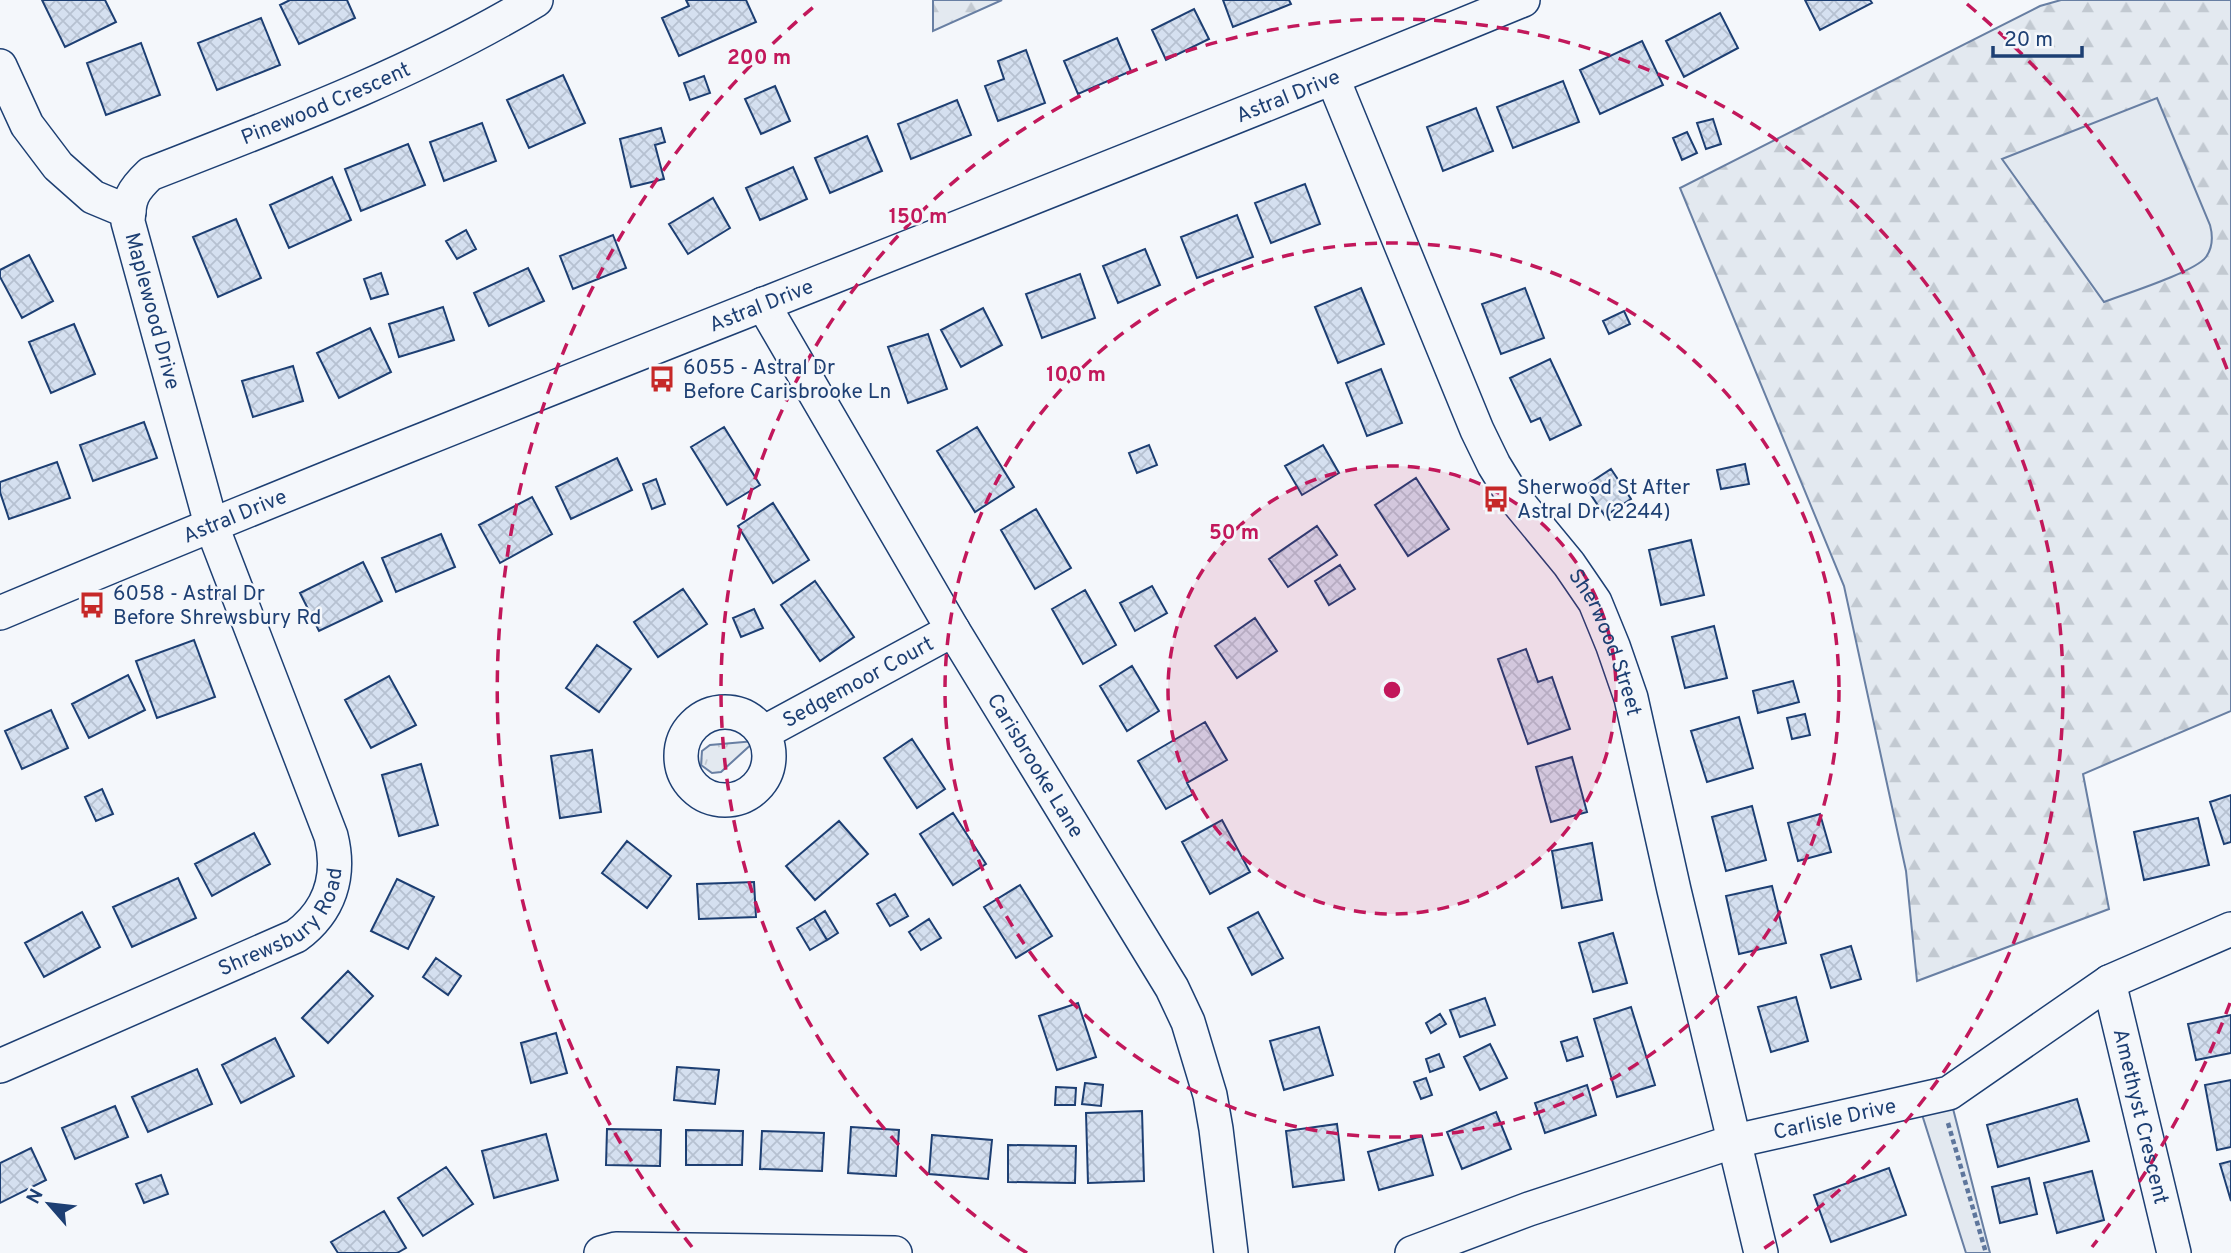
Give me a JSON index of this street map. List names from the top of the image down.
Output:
{
  "streets": {
    "street": [
      "Astral Drive",
      "Pinewood Crescent",
      "Maplewood Drive",
      "Sherwood Street",
      "Sedgemoor Court",
      "Carisbrooke Lane",
      "Shrewsbury Road",
      "Amethyst Crescent",
      "Carlisle Drive"
    ]
  },
  "crossings": [
    ["Astral Drive", "Maplewood Drive"],
    ["Astral Drive", "Sherwood Street"],
    ["Astral Drive", "Carisbrooke Lane"],
    ["Astral Drive", "Shrewsbury Road"],
    ["Pinewood Crescent", "Maplewood Drive"],
    ["Maplewood Drive", "Shrewsbury Road"],
    ["Sherwood Street", "Carlisle Drive"],
    ["Sedgemoor Court", "Carisbrooke Lane"],
    ["Amethyst Crescent", "Carlisle Drive"]
  ],
  "places": {
    "bus stop": ["6055 - Astral Dr Before Carisbrooke Ln", "Sherwood St After Astral Dr (2244)", "6058 - Astral Dr Before Shrewsbury Rd"]
  },
  "scale_bar": "20 m",
  "north": "top left",
  "rings": [
    "200 m",
    "150 m",
    "100 m",
    "50 m"
  ]
}
